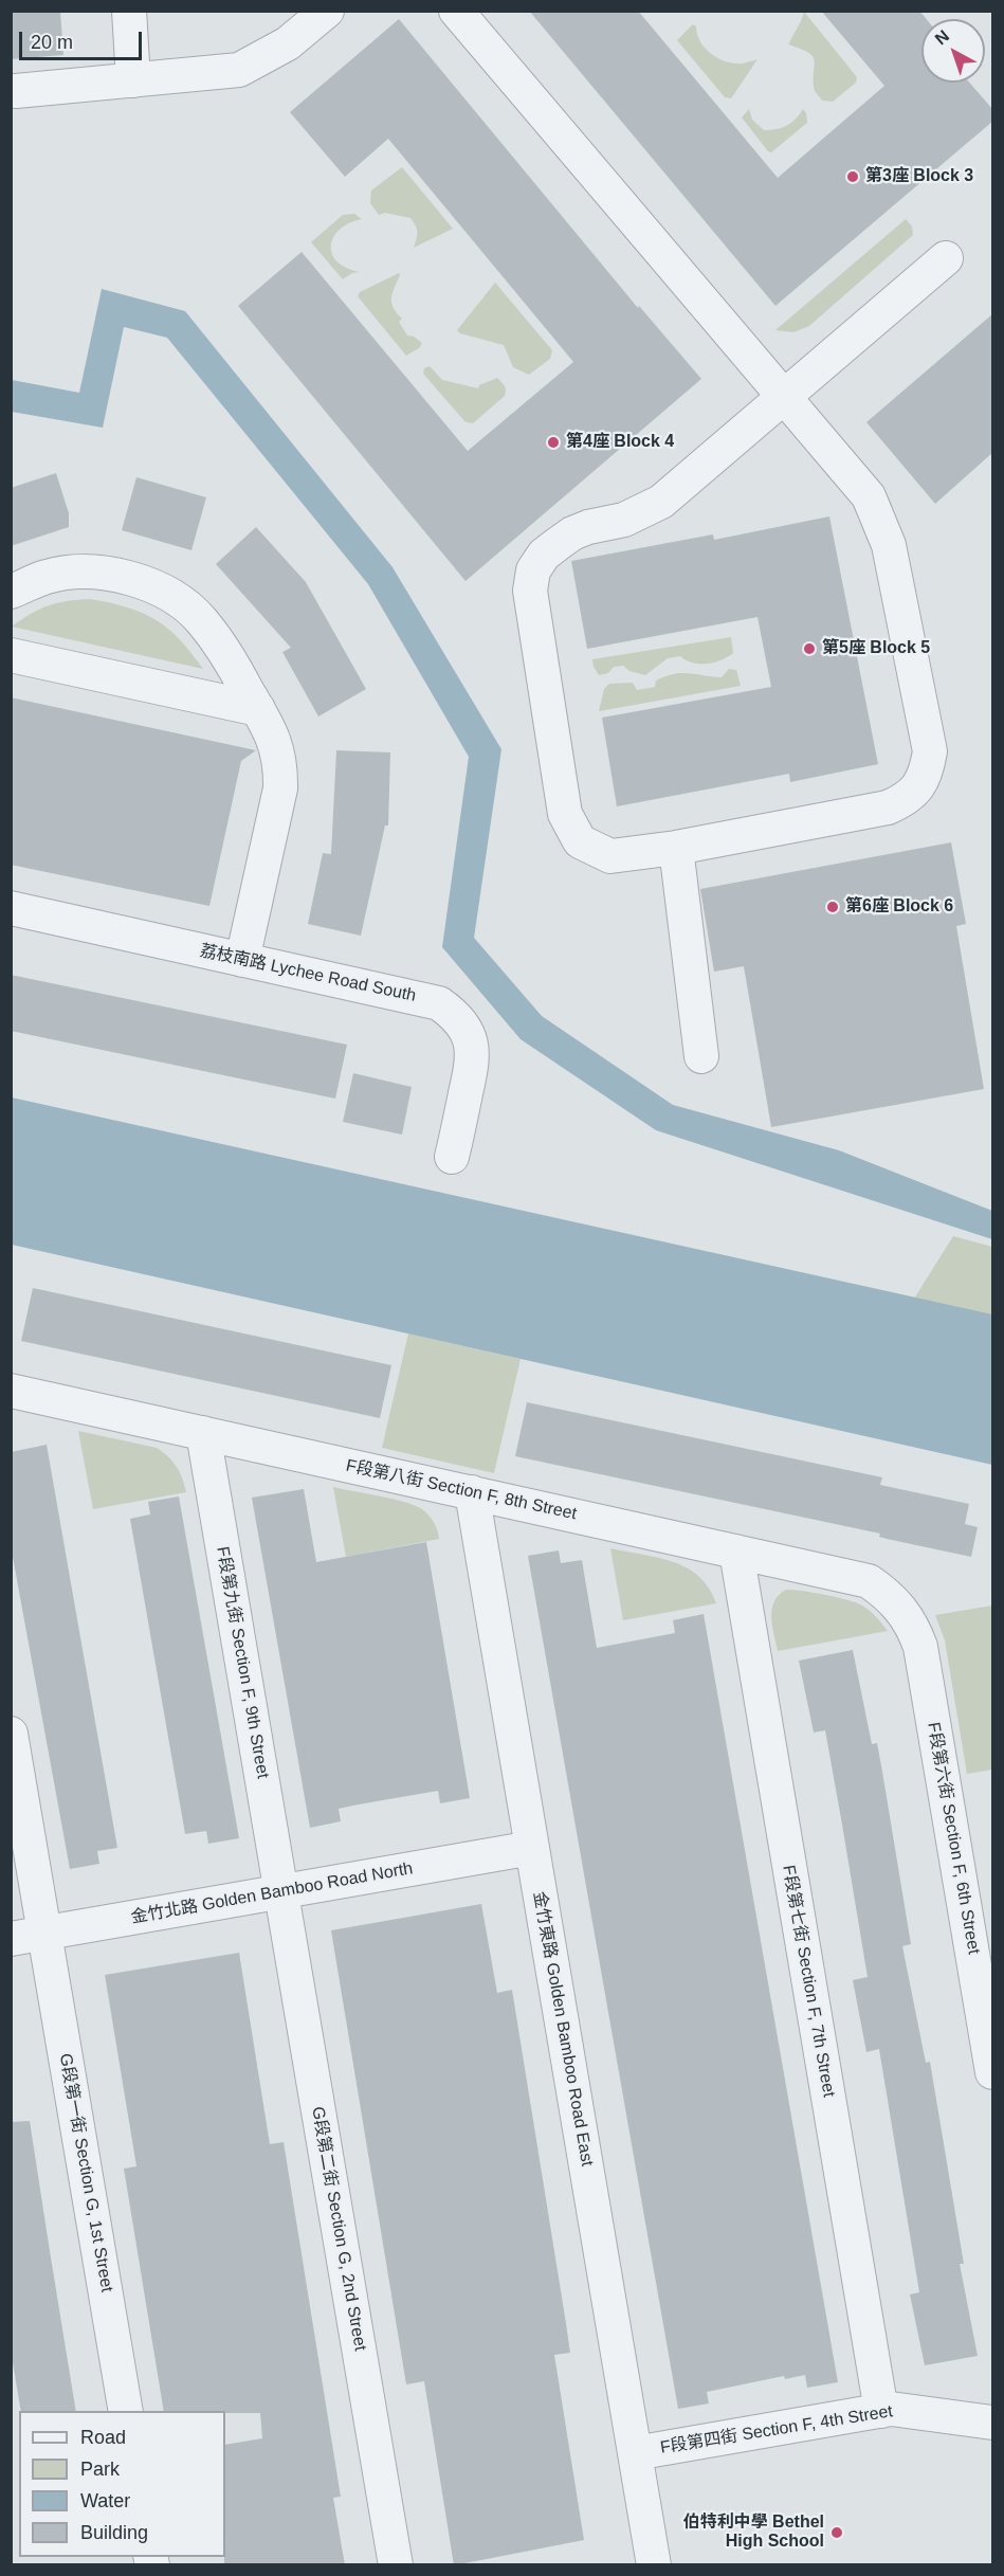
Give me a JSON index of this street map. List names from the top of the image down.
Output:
{
  "streets": {
    "street": [
      "荔枝南路 Lychee Road South",
      "F段第八街 Section F, 8th Street",
      "F段第九街 Section F, 9th Street",
      "F段第六街 Section F, 6th Street",
      "金竹北路 Golden Bamboo Road North",
      "F段第七街 Section F, 7th Street",
      "金竹東路 Golden Bamboo Road East",
      "G段第一街 Section G, 1st Street",
      "G段第二街 Section G, 2nd Street",
      "F段第四街 Section F, 4th Street"
    ]
  },
  "crossings": [
    ["F段第八街 Section F, 8th Street", "F段第九街 Section F, 9th Street"],
    ["F段第八街 Section F, 8th Street", "F段第六街 Section F, 6th Street"],
    ["F段第八街 Section F, 8th Street", "F段第七街 Section F, 7th Street"],
    ["F段第八街 Section F, 8th Street", "金竹東路 Golden Bamboo Road East"],
    ["F段第九街 Section F, 9th Street", "金竹北路 Golden Bamboo Road North"],
    ["F段第九街 Section F, 9th Street", "G段第二街 Section G, 2nd Street"],
    ["金竹北路 Golden Bamboo Road North", "金竹東路 Golden Bamboo Road East"],
    ["金竹北路 Golden Bamboo Road North", "G段第一街 Section G, 1st Street"],
    ["金竹北路 Golden Bamboo Road North", "G段第二街 Section G, 2nd Street"],
    ["F段第七街 Section F, 7th Street", "F段第四街 Section F, 4th Street"],
    ["金竹東路 Golden Bamboo Road East", "F段第四街 Section F, 4th Street"]
  ],
  "places": [
    "第3座 Block 3",
    "第4座 Block 4",
    "第5座 Block 5",
    "第6座 Block 6",
    "伯特利中學 Bethel High School"
  ],
  "legend": [
    "Road",
    "Park",
    "Water",
    "Building"
  ],
  "scale_bar": "20 m",
  "north": "top left"
}
